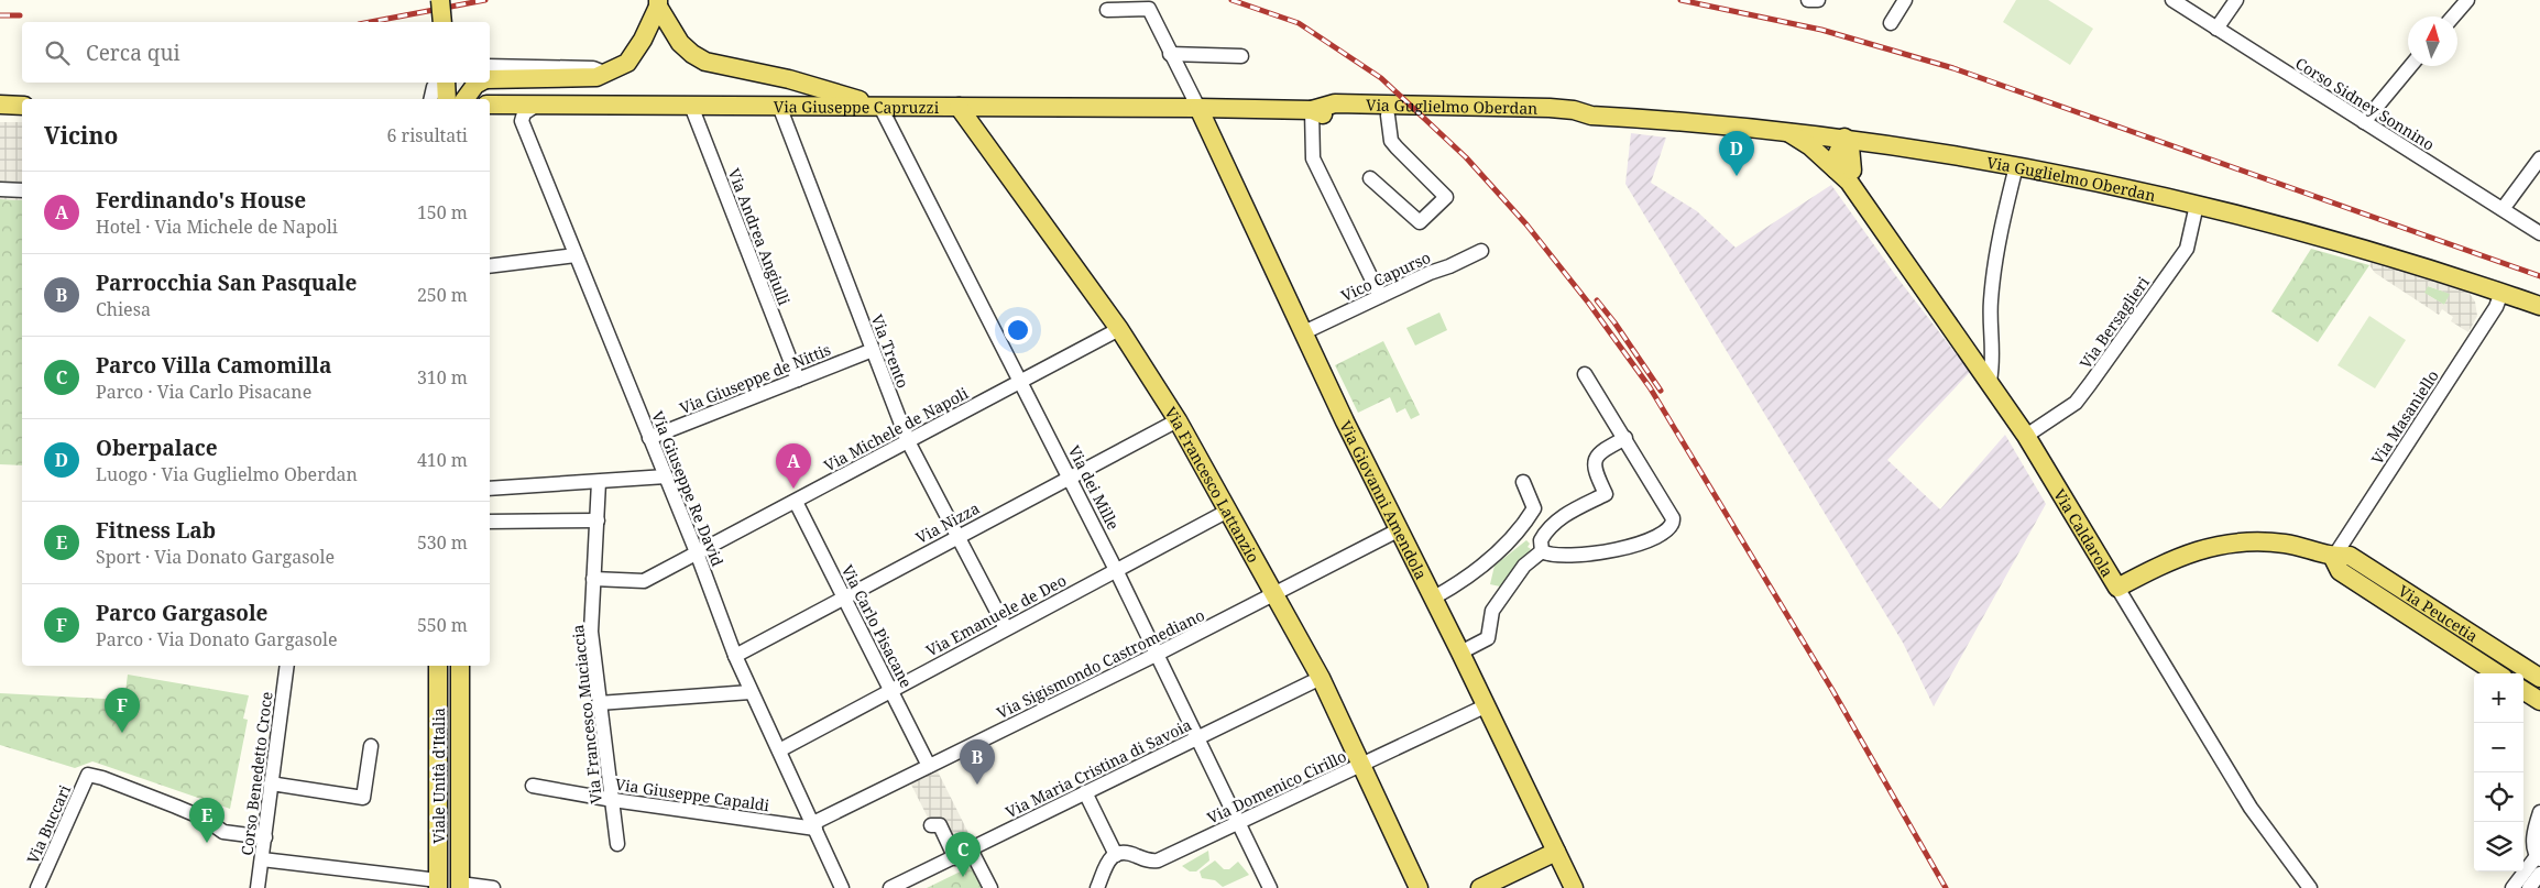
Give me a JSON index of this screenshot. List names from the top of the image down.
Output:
{
  "streets": {
    "main road": [
      "Via Guglielmo Oberdan",
      "Via Giuseppe Capruzzi",
      "Via Francesco Lattanzio",
      "Via Giovanni Amendola",
      "Via Caldarola",
      "Via Peucetia",
      "Viale Unità d'Italia"
    ],
    "street": [
      "Corso Sidney Sonnino",
      "Via Andrea Angiulli",
      "Vico Capurso",
      "Via Bersaglieri",
      "Via Trento",
      "Via Giuseppe de Nittis",
      "Via Masaniello",
      "Via Michele de Napoli",
      "Via dei Mille",
      "Via Giuseppe Re David",
      "Via Nizza",
      "Via Emanuele de Deo",
      "Via Carlo Pisacane",
      "Via Sigismondo Castromediano",
      "Via Francesco Muciaccia",
      "Via Maria Cristina di Savoia",
      "Corso Benedetto Croce",
      "Via Domenico Cirillo",
      "Via Giuseppe Capaldi",
      "Via Buccari"
    ]
  },
  "crossings": [
    ["Via Guglielmo Oberdan", "Via Giuseppe Capruzzi"],
    ["Via Guglielmo Oberdan", "Via Bersaglieri"],
    ["Via Guglielmo Oberdan", "Via Masaniello"],
    ["Via Guglielmo Oberdan", "Via Giovanni Amendola"],
    ["Via Giuseppe Capruzzi", "Via Andrea Angiulli"],
    ["Via Giuseppe Capruzzi", "Via Trento"],
    ["Via Giuseppe Capruzzi", "Via Francesco Lattanzio"],
    ["Via Giuseppe Capruzzi", "Via dei Mille"],
    ["Via Giuseppe Capruzzi", "Via Giuseppe Re David"],
    ["Via Giuseppe Capruzzi", "Via Giovanni Amendola"],
    ["Via Andrea Angiulli", "Via Giuseppe de Nittis"],
    ["Vico Capurso", "Via Giovanni Amendola"],
    ["Via Bersaglieri", "Via Caldarola"],
    ["Via Trento", "Via Giuseppe de Nittis"],
    ["Via Trento", "Via Michele de Napoli"],
    ["Via Trento", "Via Nizza"],
    ["Via Trento", "Via Emanuele de Deo"],
    ["Via Giuseppe de Nittis", "Via Giuseppe Re David"],
    ["Via Masaniello", "Via Peucetia"],
    ["Via Michele de Napoli", "Via Francesco Lattanzio"],
    ["Via Michele de Napoli", "Via dei Mille"],
    ["Via Michele de Napoli", "Via Giuseppe Re David"],
    ["Via Michele de Napoli", "Via Carlo Pisacane"],
    ["Via Michele de Napoli", "Via Francesco Muciaccia"],
    ["Via Francesco Lattanzio", "Via Nizza"],
    ["Via Francesco Lattanzio", "Via Emanuele de Deo"],
    ["Via Francesco Lattanzio", "Via Sigismondo Castromediano"],
    ["Via Francesco Lattanzio", "Via Maria Cristina di Savoia"],
    ["Via Francesco Lattanzio", "Via Domenico Cirillo"],
    ["Via dei Mille", "Via Nizza"],
    ["Via dei Mille", "Via Emanuele de Deo"],
    ["Via dei Mille", "Via Sigismondo Castromediano"],
    ["Via dei Mille", "Via Maria Cristina di Savoia"],
    ["Via dei Mille", "Via Domenico Cirillo"],
    ["Via Giuseppe Re David", "Via Nizza"],
    ["Via Giuseppe Re David", "Via Emanuele de Deo"],
    ["Via Giuseppe Re David", "Via Sigismondo Castromediano"],
    ["Via Giuseppe Re David", "Via Giuseppe Capaldi"],
    ["Via Giovanni Amendola", "Via Sigismondo Castromediano"],
    ["Via Giovanni Amendola", "Via Domenico Cirillo"],
    ["Via Nizza", "Via Carlo Pisacane"],
    ["Via Caldarola", "Via Peucetia"],
    ["Via Emanuele de Deo", "Via Carlo Pisacane"],
    ["Via Carlo Pisacane", "Via Sigismondo Castromediano"],
    ["Via Sigismondo Castromediano", "Via Giuseppe Capaldi"],
    ["Via Francesco Muciaccia", "Via Giuseppe Capaldi"],
    ["Corso Benedetto Croce", "Via Buccari"]
  ],
  "north": "top",
  "page": {
    "search": "Cerca qui",
    "heading": ["Vicino", "6 risultati"],
    "pins": [
      "D",
      "A",
      "F",
      "B",
      "E",
      "C"
    ],
    "list": [
      {
        "mark": "A",
        "name": "Ferdinando's House",
        "note": "Hotel · Via Michele de Napoli",
        "value": "150 m"
      },
      {
        "mark": "B",
        "name": "Parrocchia San Pasquale",
        "note": "Chiesa",
        "value": "250 m"
      },
      {
        "mark": "C",
        "name": "Parco Villa Camomilla",
        "note": "Parco · Via Carlo Pisacane",
        "value": "310 m"
      },
      {
        "mark": "D",
        "name": "Oberpalace",
        "note": "Luogo · Via Guglielmo Oberdan",
        "value": "410 m"
      },
      {
        "mark": "E",
        "name": "Fitness Lab",
        "note": "Sport · Via Donato Gargasole",
        "value": "530 m"
      },
      {
        "mark": "F",
        "name": "Parco Gargasole",
        "note": "Parco · Via Donato Gargasole",
        "value": "550 m"
      }
    ],
    "map_buttons": ["+", "−"]
  }
}
